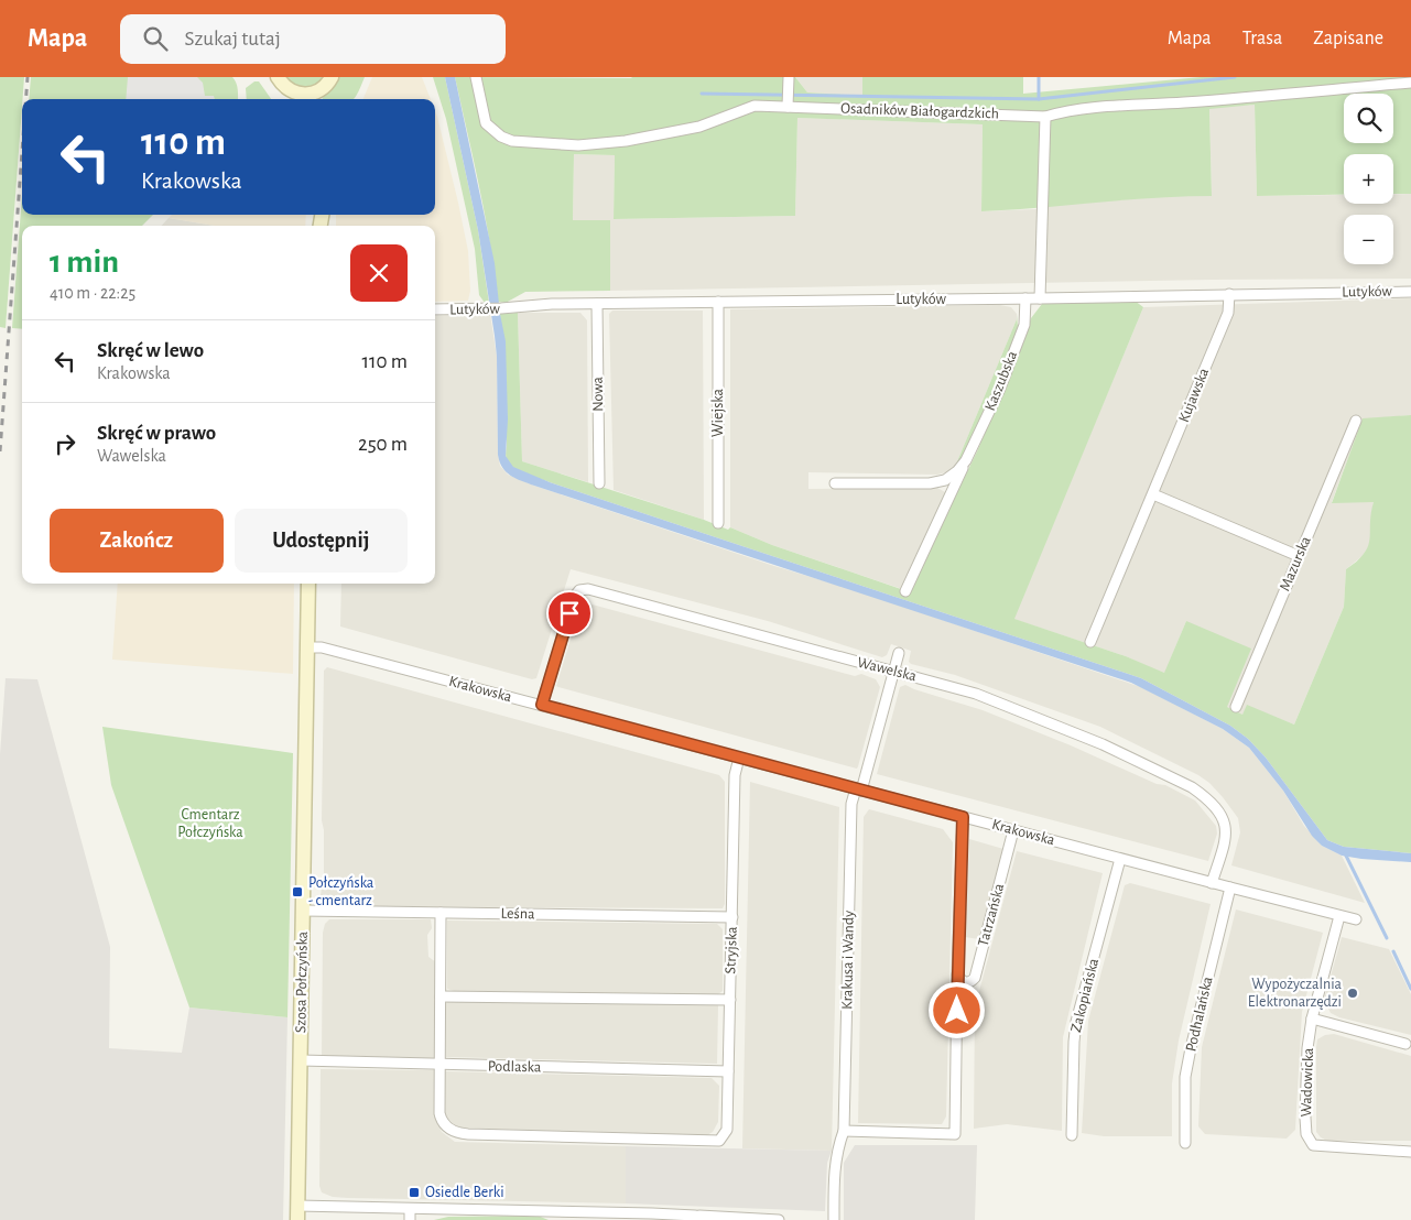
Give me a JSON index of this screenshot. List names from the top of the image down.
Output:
{
  "streets": {
    "main road": ["Szosa Połczyńska"],
    "street": [
      "Osadników Białogardzkich",
      "Lutyków",
      "Kaszubska",
      "Nowa",
      "Kujawska",
      "Wiejska",
      "Mazurska",
      "Wawelska",
      "Krakowska",
      "Leśna",
      "Tatrzańska",
      "Stryjska",
      "Krakusa i Wandy",
      "Zakopiańska",
      "Podhalańska",
      "Podlaska",
      "Wadowicka"
    ]
  },
  "crossings": [
    ["Lutyków", "Kaszubska"],
    ["Lutyków", "Nowa"],
    ["Lutyków", "Kujawska"],
    ["Lutyków", "Wiejska"],
    ["Wawelska", "Krakowska"],
    ["Wawelska", "Krakusa i Wandy"],
    ["Krakowska", "Tatrzańska"],
    ["Krakowska", "Stryjska"],
    ["Krakowska", "Krakusa i Wandy"],
    ["Krakowska", "Szosa Połczyńska"],
    ["Krakowska", "Zakopiańska"],
    ["Krakowska", "Podhalańska"],
    ["Krakowska", "Wadowicka"],
    ["Leśna", "Stryjska"],
    ["Leśna", "Szosa Połczyńska"],
    ["Tatrzańska", "Krakusa i Wandy"],
    ["Stryjska", "Podlaska"],
    ["Szosa Połczyńska", "Podlaska"]
  ],
  "parks": ["Cmentarz Połczyńska"],
  "places": {
    "transit": ["Połczyńska - cmentarz", "Osiedle Berki"],
    "other": ["Wypożyczalnia Elektronarzędzi"]
  },
  "page": {
    "header": "Mapa",
    "search": "Szukaj tutaj",
    "nav": ["Mapa", "Trasa", "Zapisane"],
    "map_buttons": ["+", "−"],
    "turn": ["110 m", "Krakowska"],
    "heading": ["1 min", "410 m · 22:25"],
    "list": [
      {
        "name": "Skręć w lewo",
        "note": "Krakowska",
        "value": "110 m"
      },
      {
        "name": "Skręć w prawo",
        "note": "Wawelska",
        "value": "250 m"
      }
    ],
    "buttons": ["Zakończ", "Udostępnij"]
  }
}
